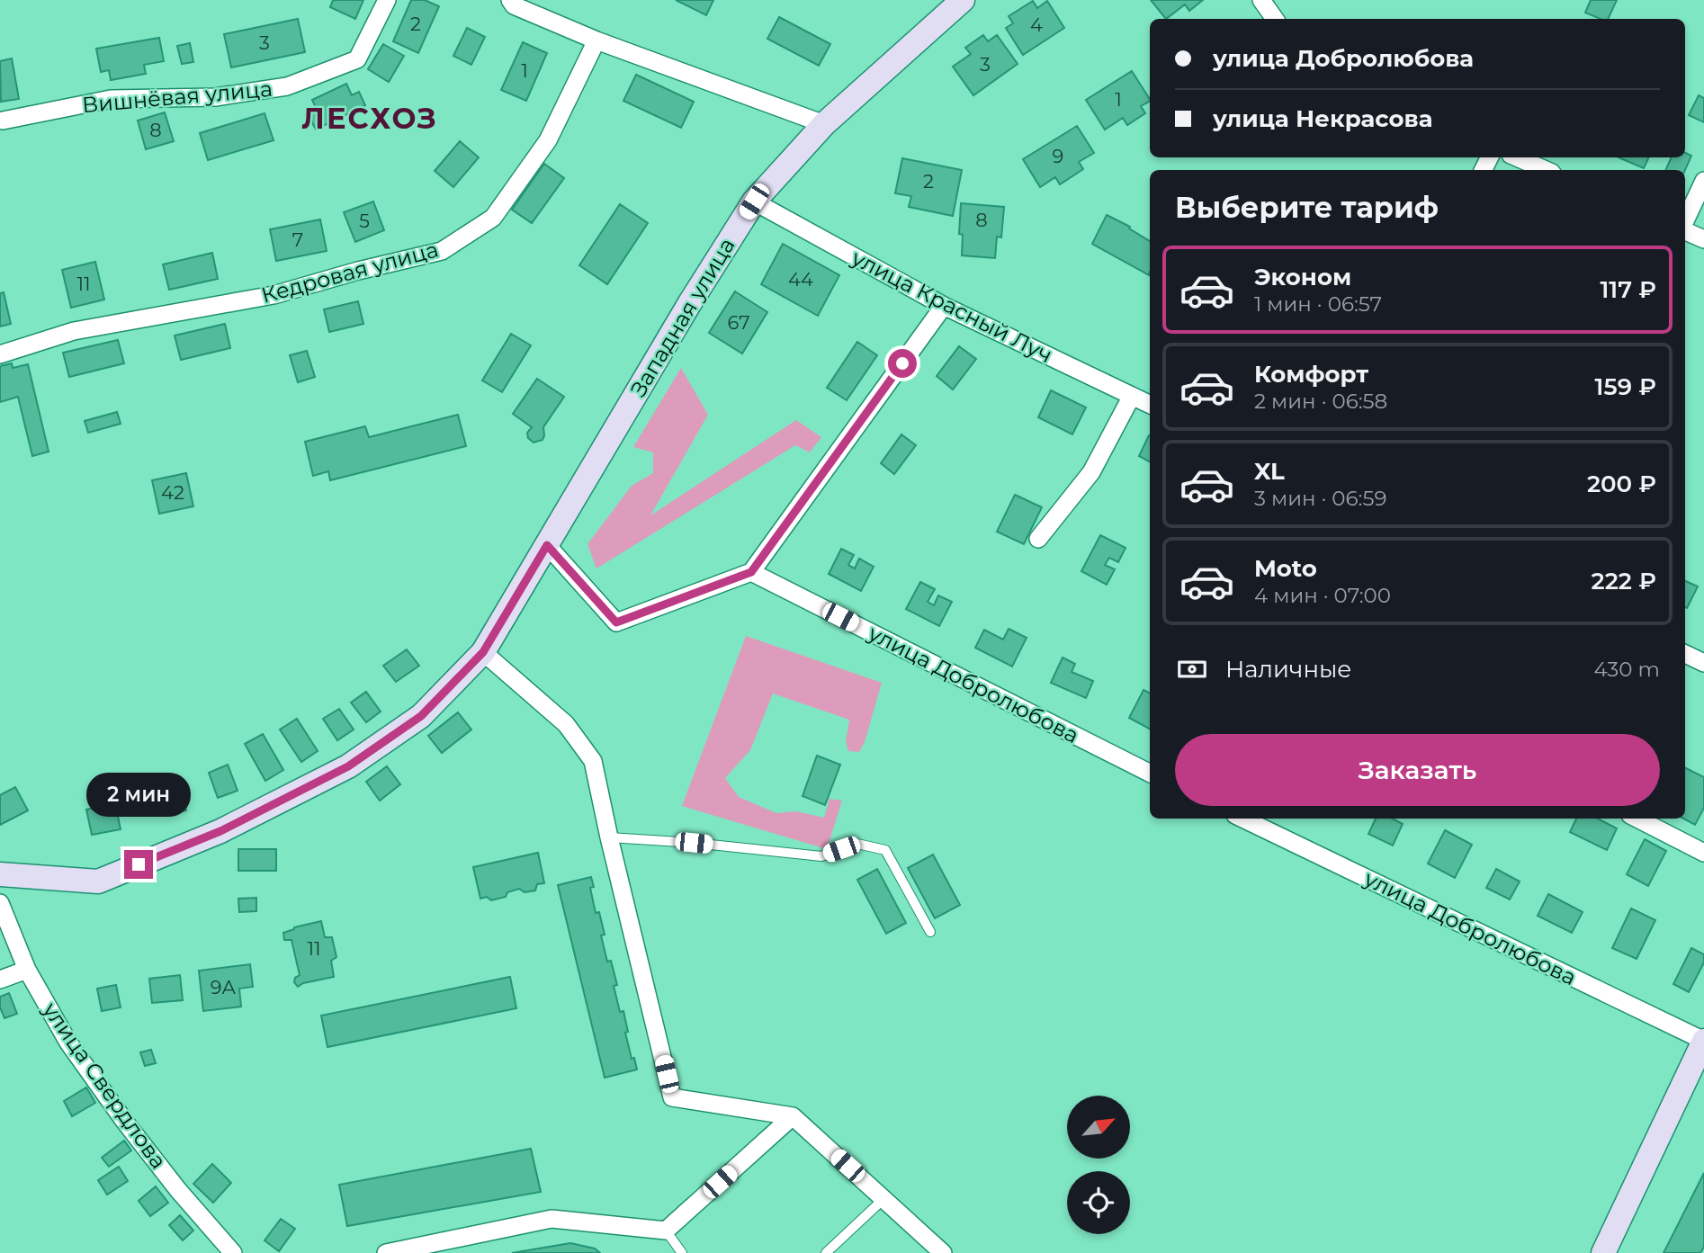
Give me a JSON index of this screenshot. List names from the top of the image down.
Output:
{
  "streets": {
    "street": [
      "Вишнёвая улица",
      "Кедровая улица",
      "улица Красный Луч",
      "Западная улица",
      "улица Добролюбова",
      "улица Свердлова"
    ]
  },
  "crossings": [
    ["улица Красный Луч", "Западная улица"]
  ],
  "districts": ["ЛЕСХОЗ"],
  "house_numbers": [
    "2",
    "4",
    "3",
    "3",
    "1",
    "1",
    "8",
    "9",
    "2",
    "8",
    "5",
    "7",
    "44",
    "11",
    "67",
    "42",
    "11",
    "9А"
  ],
  "north": "top right",
  "page": {
    "banner": ["улица Добролюбова", "улица Некрасова"],
    "heading": "Выберите тариф",
    "list": [
      {
        "name": "Эконом",
        "note": "1 мин · 06:57",
        "value": "117 ₽"
      },
      {
        "name": "Комфорт",
        "note": "2 мин · 06:58",
        "value": "159 ₽"
      },
      {
        "name": "XL",
        "note": "3 мин · 06:59",
        "value": "200 ₽"
      },
      {
        "name": "Moto",
        "note": "4 мин · 07:00",
        "value": "222 ₽"
      }
    ],
    "pay": ["Наличные", "430 m"],
    "buttons": "Заказать",
    "bubble": "2 мин"
  }
}
